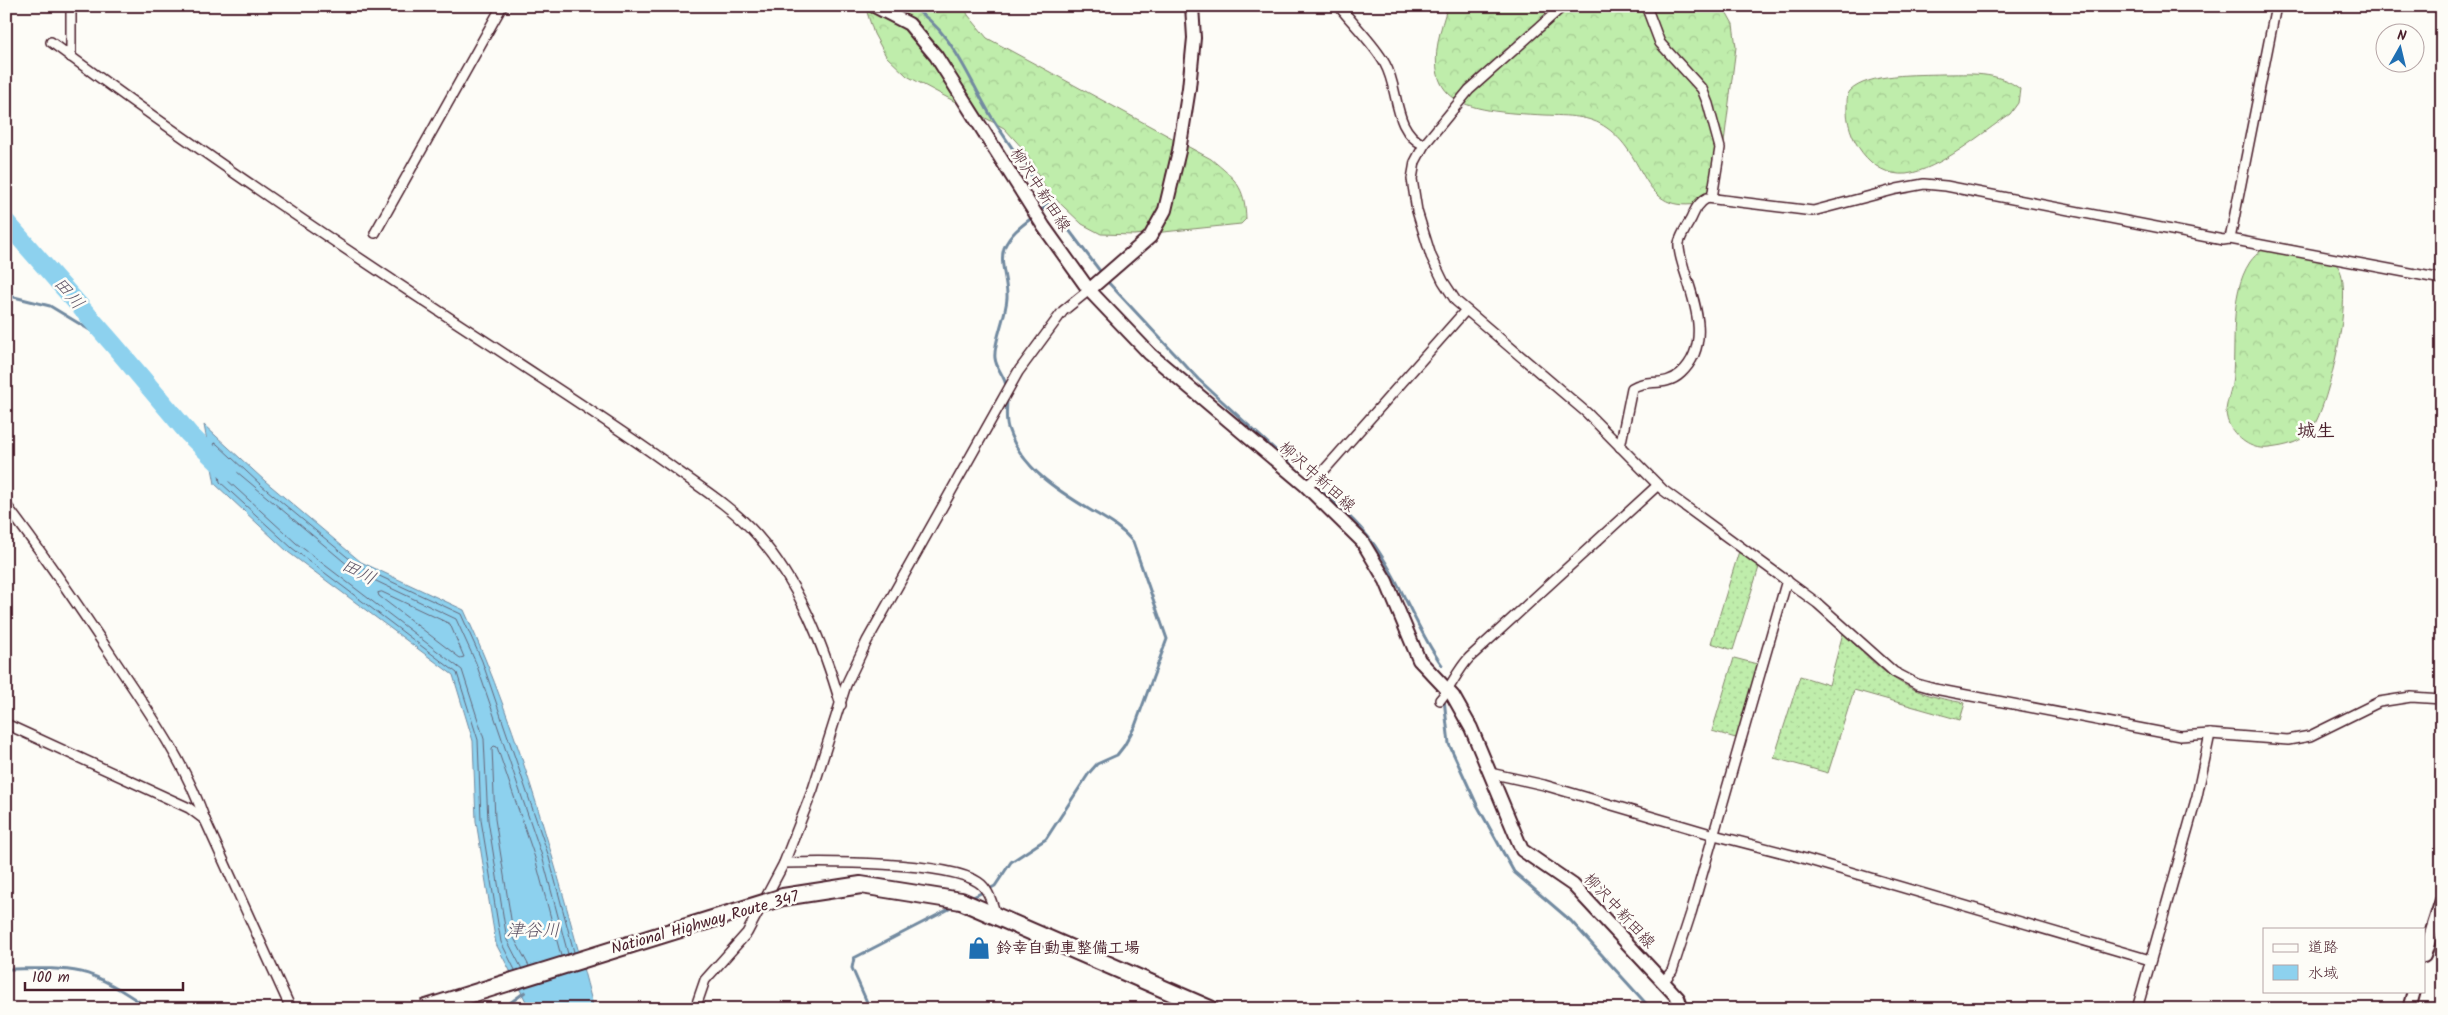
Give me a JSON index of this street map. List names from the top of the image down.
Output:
{
  "streets": {
    "highway": ["National Highway Route 347"],
    "main road": ["柳沢中新田線"]
  },
  "districts": ["城生"],
  "water": ["田川", "津谷川"],
  "places": {
    "shop": ["鈴幸自動車整備工場"]
  },
  "legend": ["道路", "水域"],
  "scale_bar": "100 m",
  "north": "top"
}
